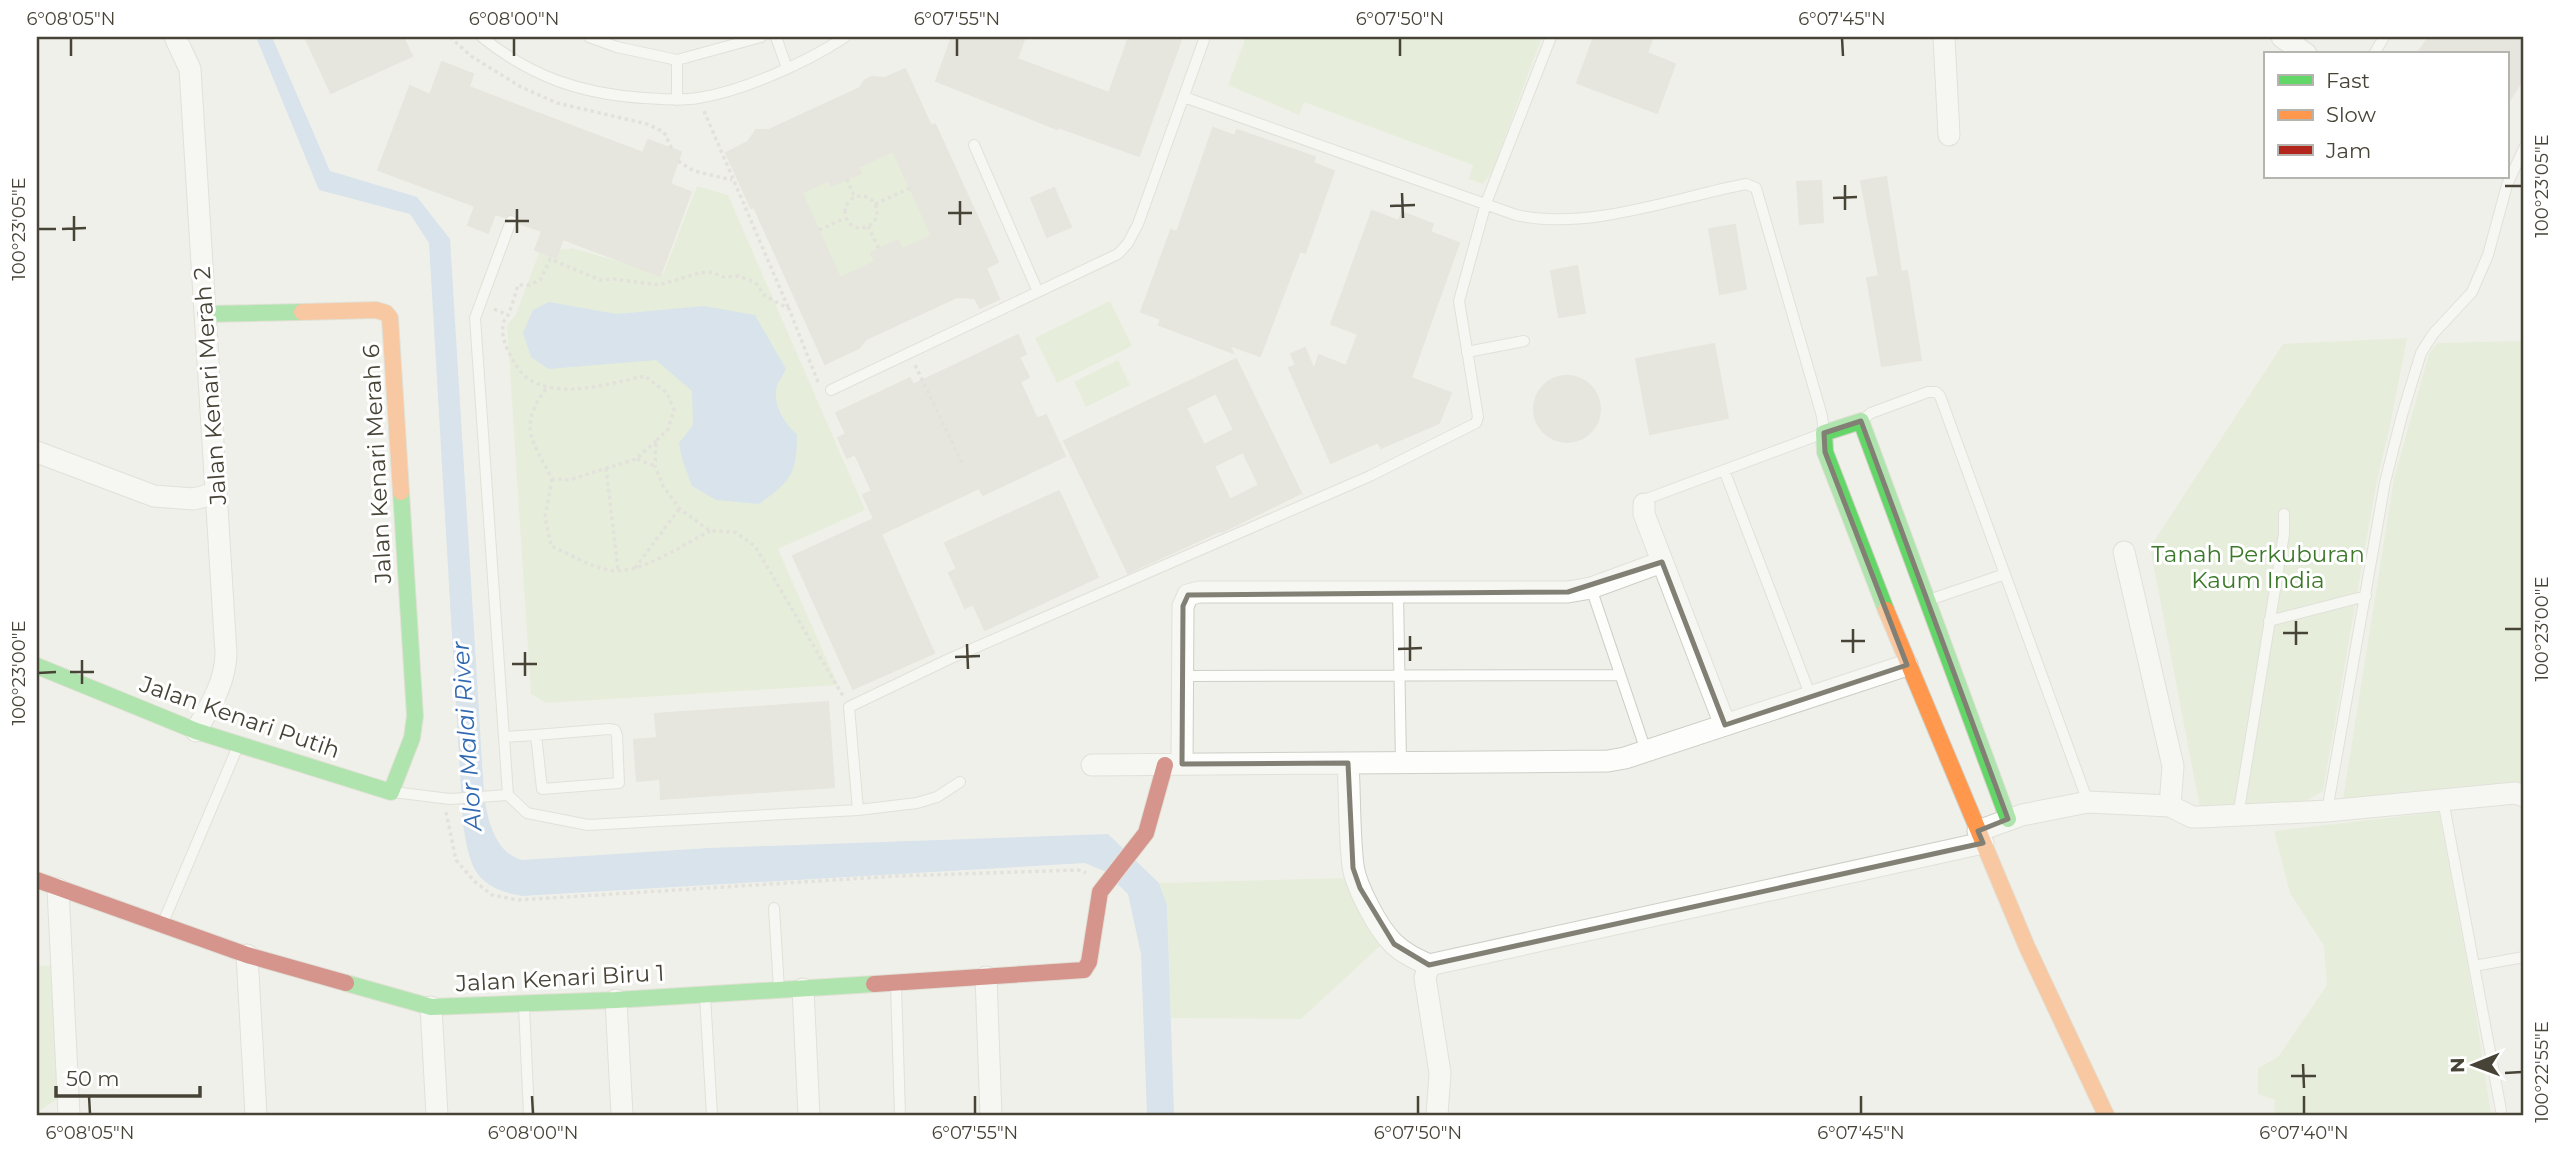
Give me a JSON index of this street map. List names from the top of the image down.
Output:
{
  "streets": {
    "street": [
      "Jalan Kenari Merah 2",
      "Jalan Kenari Merah 6",
      "Jalan Kenari Putih",
      "Jalan Kenari Biru 1"
    ]
  },
  "crossings": [
    ["Jalan Kenari Merah 2", "Jalan Kenari Merah 6"],
    ["Jalan Kenari Merah 2", "Jalan Kenari Putih"],
    ["Jalan Kenari Merah 6", "Jalan Kenari Putih"]
  ],
  "water": ["Alor Malai River"],
  "parks": ["Tanah Perkuburan Kaum India"],
  "legend": ["Fast", "Slow", "Jam"],
  "scale_bar": "50 m",
  "north": "left",
  "coordinates": [
    "6°08'05\"N",
    "6°08'00\"N",
    "6°07'55\"N",
    "6°07'50\"N",
    "6°07'45\"N",
    "100°23'05\"E",
    "100°23'00\"E",
    "100°22'55\"E",
    "6°07'40\"N"
  ]
}
